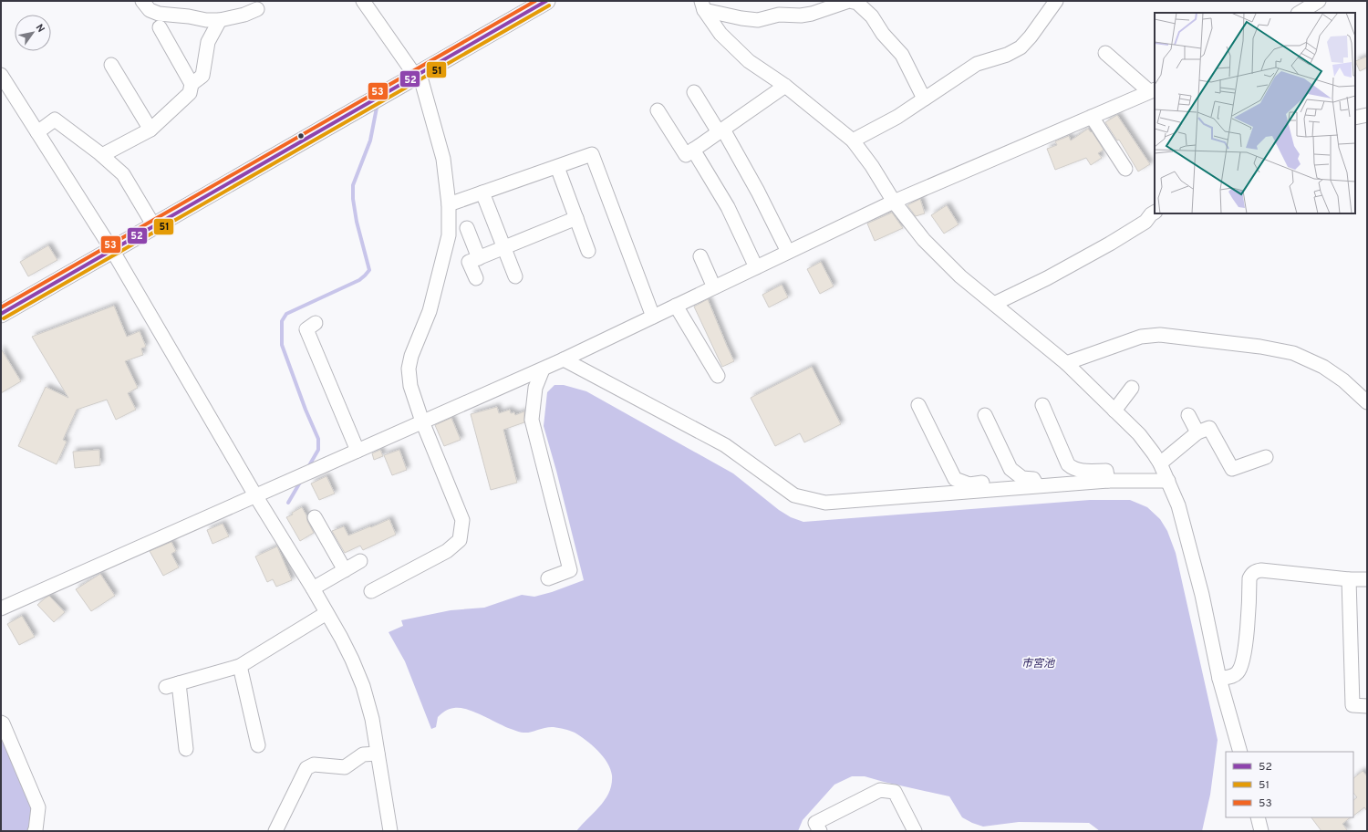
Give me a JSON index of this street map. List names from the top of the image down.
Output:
{
  "water": ["市宮池"],
  "lines": ["transit line 52", "transit line 53", "transit line 51"],
  "legend": ["52", "51", "53"],
  "north": "top right"
}
